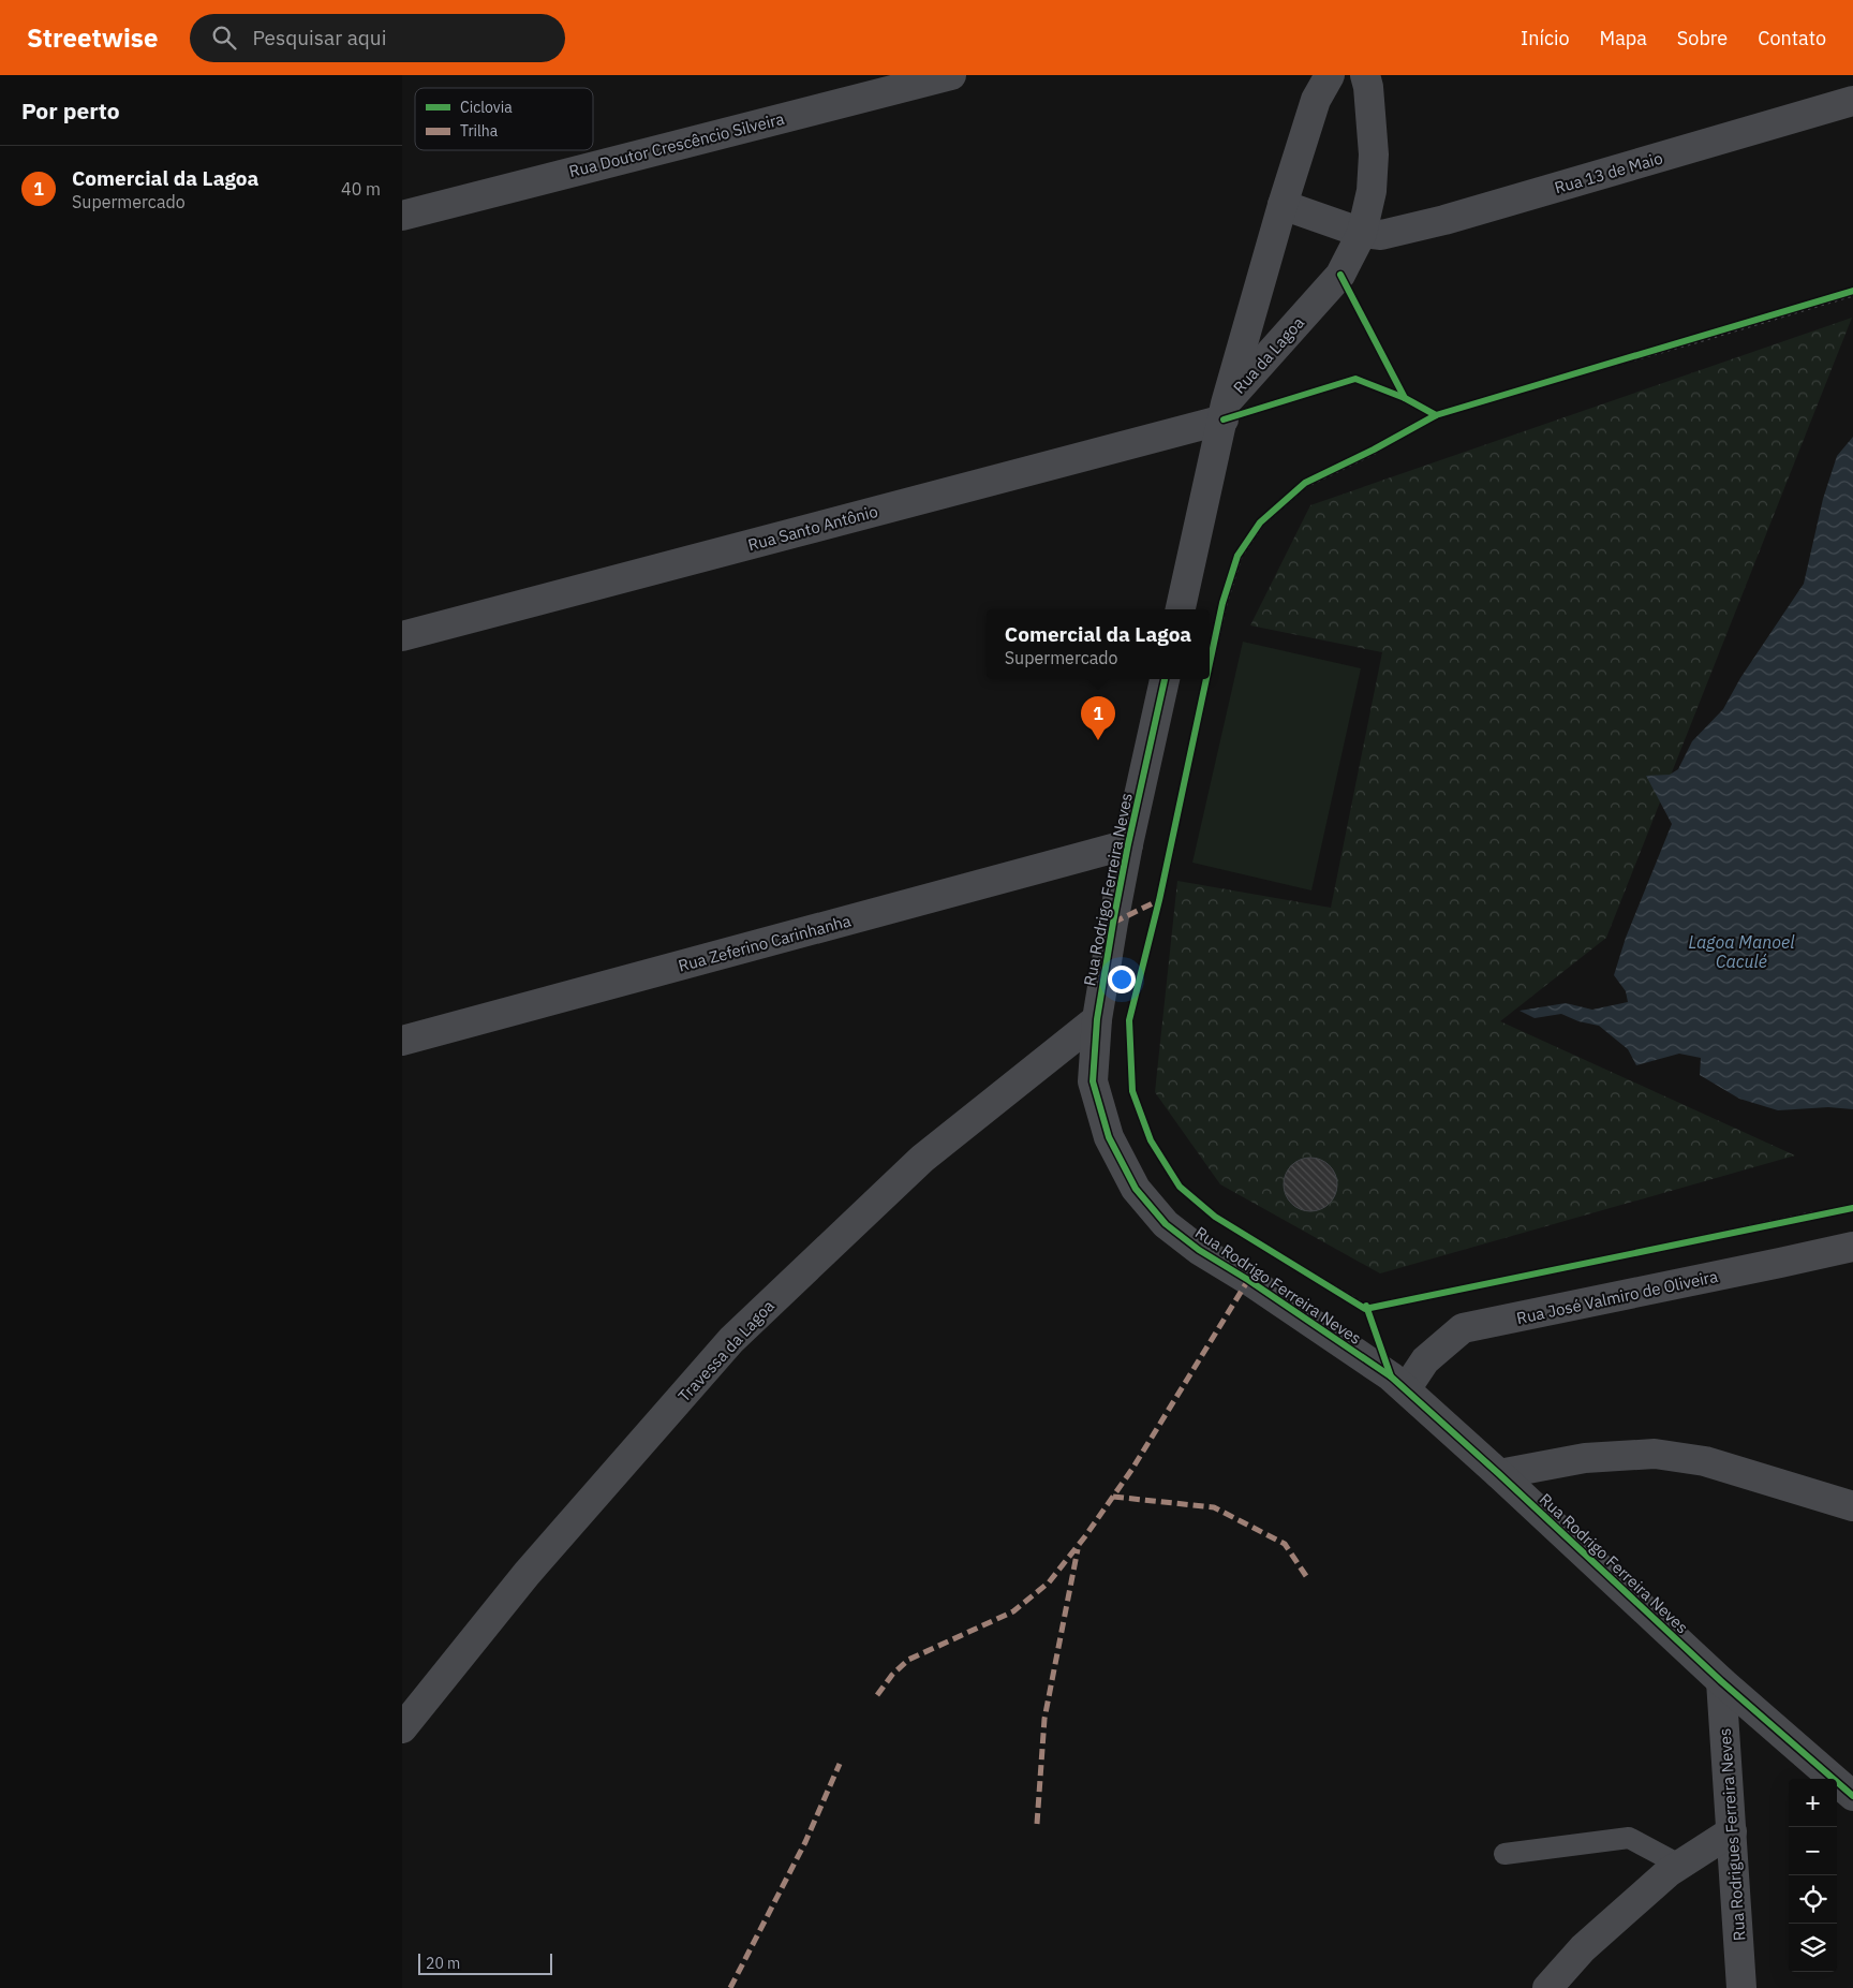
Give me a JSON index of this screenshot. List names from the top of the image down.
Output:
{
  "streets": {
    "street": [
      "Rua Doutor Crescêncio Silveira",
      "Rua 13 de Maio",
      "Rua da Lagoa",
      "Rua Santo Antônio",
      "Rua Rodrigo Ferreira Neves",
      "Rua Zeferino Carinhanha",
      "Rua José Valmiro de Oliveira",
      "Travessa da Lagoa",
      "Rua Rodrigues Ferreira Neves"
    ]
  },
  "crossings": [
    ["Rua 13 de Maio", "Rua da Lagoa"],
    ["Rua da Lagoa", "Rua Santo Antônio"],
    ["Rua Rodrigo Ferreira Neves", "Rua Zeferino Carinhanha"],
    ["Rua Rodrigo Ferreira Neves", "Rua José Valmiro de Oliveira"],
    ["Rua Rodrigo Ferreira Neves", "Travessa da Lagoa"],
    ["Rua Rodrigo Ferreira Neves", "Rua Rodrigues Ferreira Neves"]
  ],
  "water": ["Lagoa Manoel Caculé"],
  "legend": ["Ciclovia", "Trilha"],
  "scale_bar": "20 m",
  "page": {
    "header": "Streetwise",
    "search": "Pesquisar aqui",
    "nav": [
      "Início",
      "Mapa",
      "Sobre",
      "Contato"
    ],
    "heading": "Por perto",
    "list": [
      {
        "mark": "1",
        "name": "Comercial da Lagoa",
        "note": "Supermercado",
        "value": "40 m"
      }
    ],
    "popup": ["Comercial da Lagoa", "Supermercado"],
    "pins": "1",
    "map_buttons": ["+", "−"],
    "scale": "20 m"
  }
}
